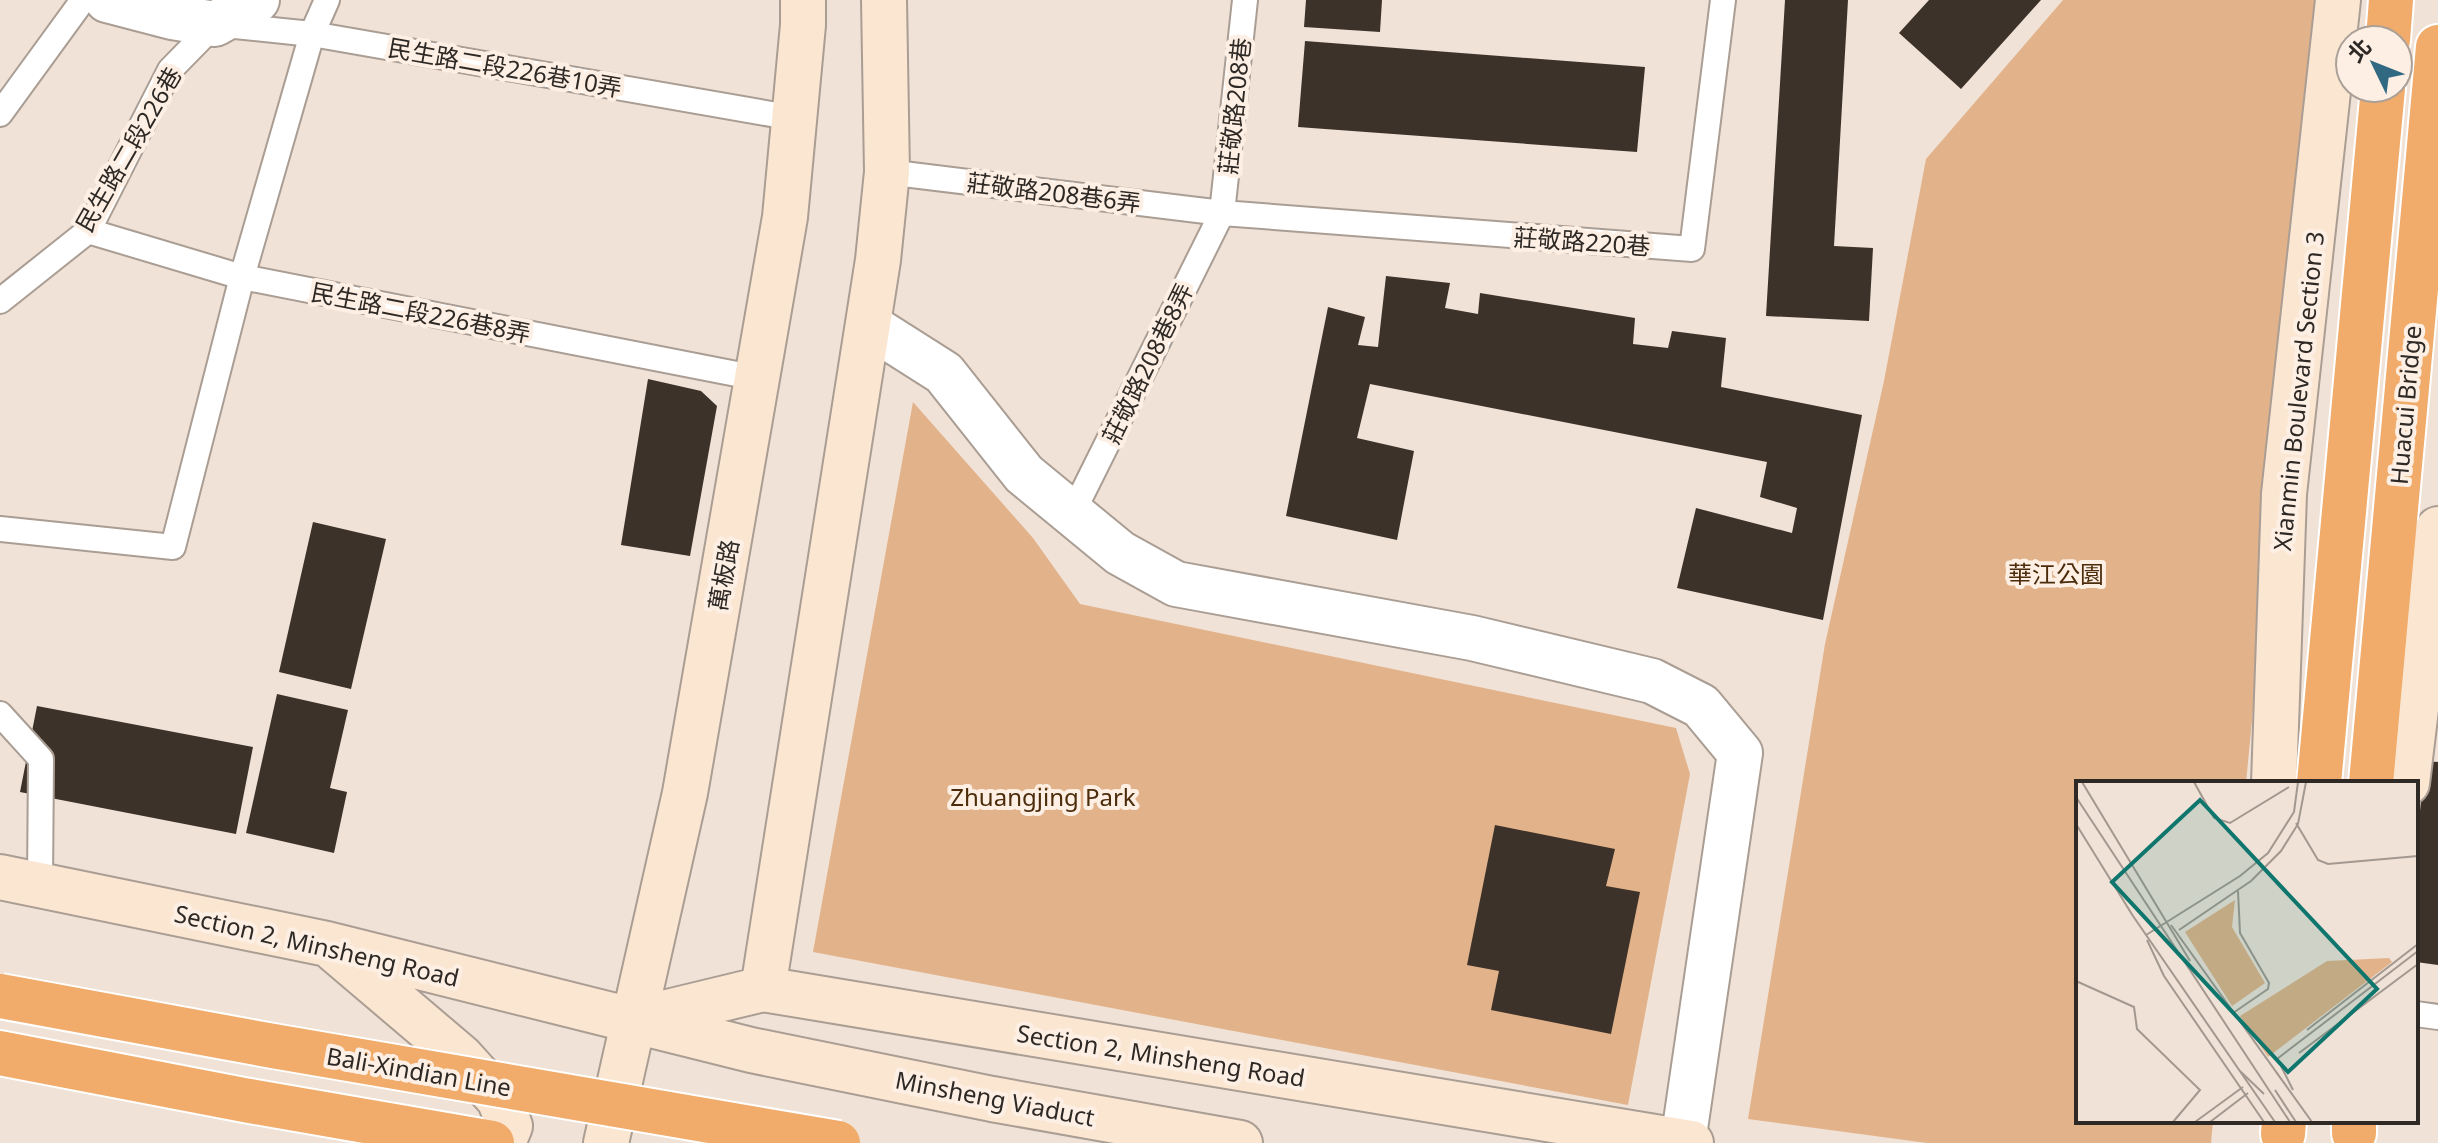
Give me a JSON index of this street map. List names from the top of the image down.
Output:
{
  "streets": {
    "highway": ["Huacui Bridge", "Bali-Xindian Line"],
    "street": [
      "民生路二段226巷",
      "Xianmin Boulevard Section 3",
      "萬板路",
      "Section 2, Minsheng Road",
      "Minsheng Viaduct"
    ],
    "lane": [
      "民生路二段226巷10弄",
      "莊敬路208巷",
      "莊敬路208巷6弄",
      "莊敬路220巷",
      "民生路二段226巷8弄",
      "莊敬路208巷8弄"
    ]
  },
  "crossings": [
    ["民生路二段226巷10弄", "民生路二段226巷"],
    ["民生路二段226巷10弄", "萬板路"],
    ["莊敬路208巷", "莊敬路208巷6弄"],
    ["莊敬路208巷", "莊敬路220巷"],
    ["莊敬路208巷", "莊敬路208巷8弄"],
    ["民生路二段226巷", "民生路二段226巷8弄"],
    ["莊敬路208巷6弄", "莊敬路220巷"],
    ["莊敬路208巷6弄", "莊敬路208巷8弄"],
    ["莊敬路220巷", "莊敬路208巷8弄"],
    ["民生路二段226巷8弄", "萬板路"],
    ["萬板路", "Section 2, Minsheng Road"],
    ["Section 2, Minsheng Road", "Minsheng Viaduct"]
  ],
  "parks": ["華江公園", "Zhuangjing Park"],
  "north": "top left"
}
